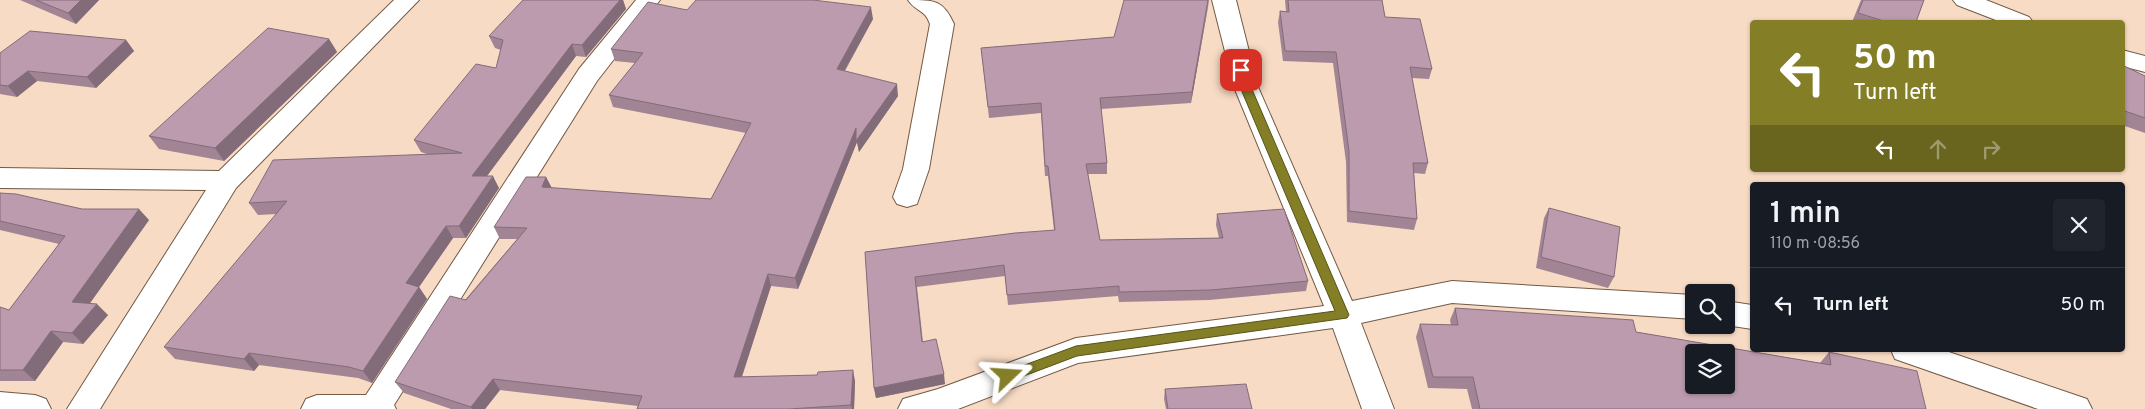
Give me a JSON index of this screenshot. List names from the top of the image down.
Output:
{
  "page": {
    "turn": ["50 m", "Turn left"],
    "heading": ["1 min", "110 m · 08:56"],
    "list": [
      {
        "name": "Turn left",
        "value": "50 m"
      }
    ]
  }
}
